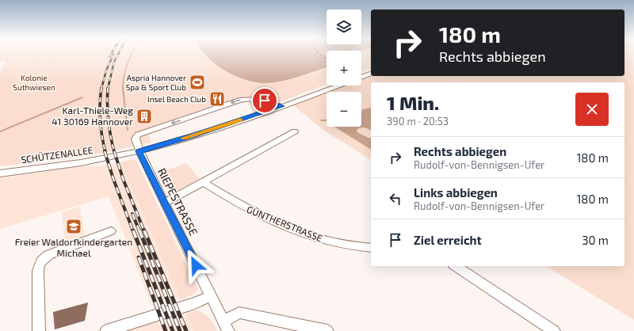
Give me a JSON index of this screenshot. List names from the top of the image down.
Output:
{
  "streets": {
    "street": ["SCHÜTZENALLEE", "RIEPESTRASSE", "GÜNTHERSTRASSE"]
  },
  "crossings": [
    ["SCHÜTZENALLEE", "RIEPESTRASSE"]
  ],
  "parks": ["Kolonie Suthwiesen"],
  "places": {
    "sports": ["Aspria Hannover Spa & Sport Club"],
    "restaurant": ["Insel Beach Club"],
    "building": ["Karl-Thiele-Weg 41 30169 Hannover"],
    "school or university": ["Freier Waldorfkindergarten Michael"]
  },
  "page": {
    "map_buttons": ["+", "−"],
    "turn": ["180 m", "Rechts abbiegen"],
    "heading": ["1 Min.", "390 m · 20:53"],
    "list": [
      {
        "name": "Rechts abbiegen",
        "note": "Rudolf-von-Bennigsen-Ufer",
        "value": "180 m"
      },
      {
        "name": "Links abbiegen",
        "note": "Rudolf-von-Bennigsen-Ufer",
        "value": "180 m"
      },
      {
        "name": "Ziel erreicht",
        "value": "30 m"
      }
    ]
  }
}
